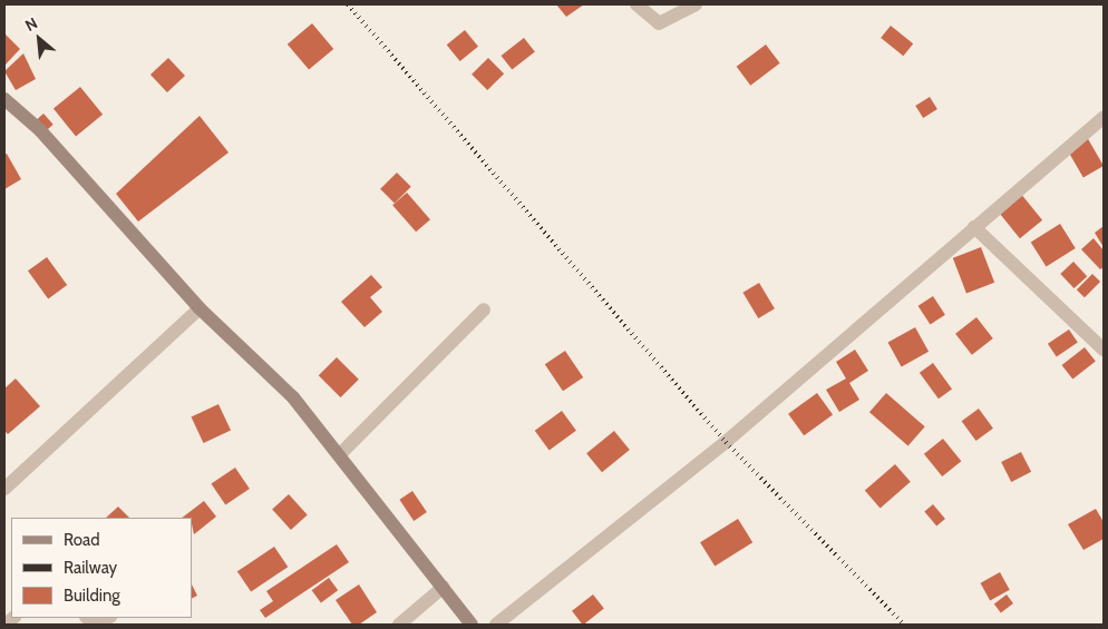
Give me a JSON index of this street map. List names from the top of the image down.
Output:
{
  "legend": ["Road", "Railway", "Building"],
  "north": "top left"
}
